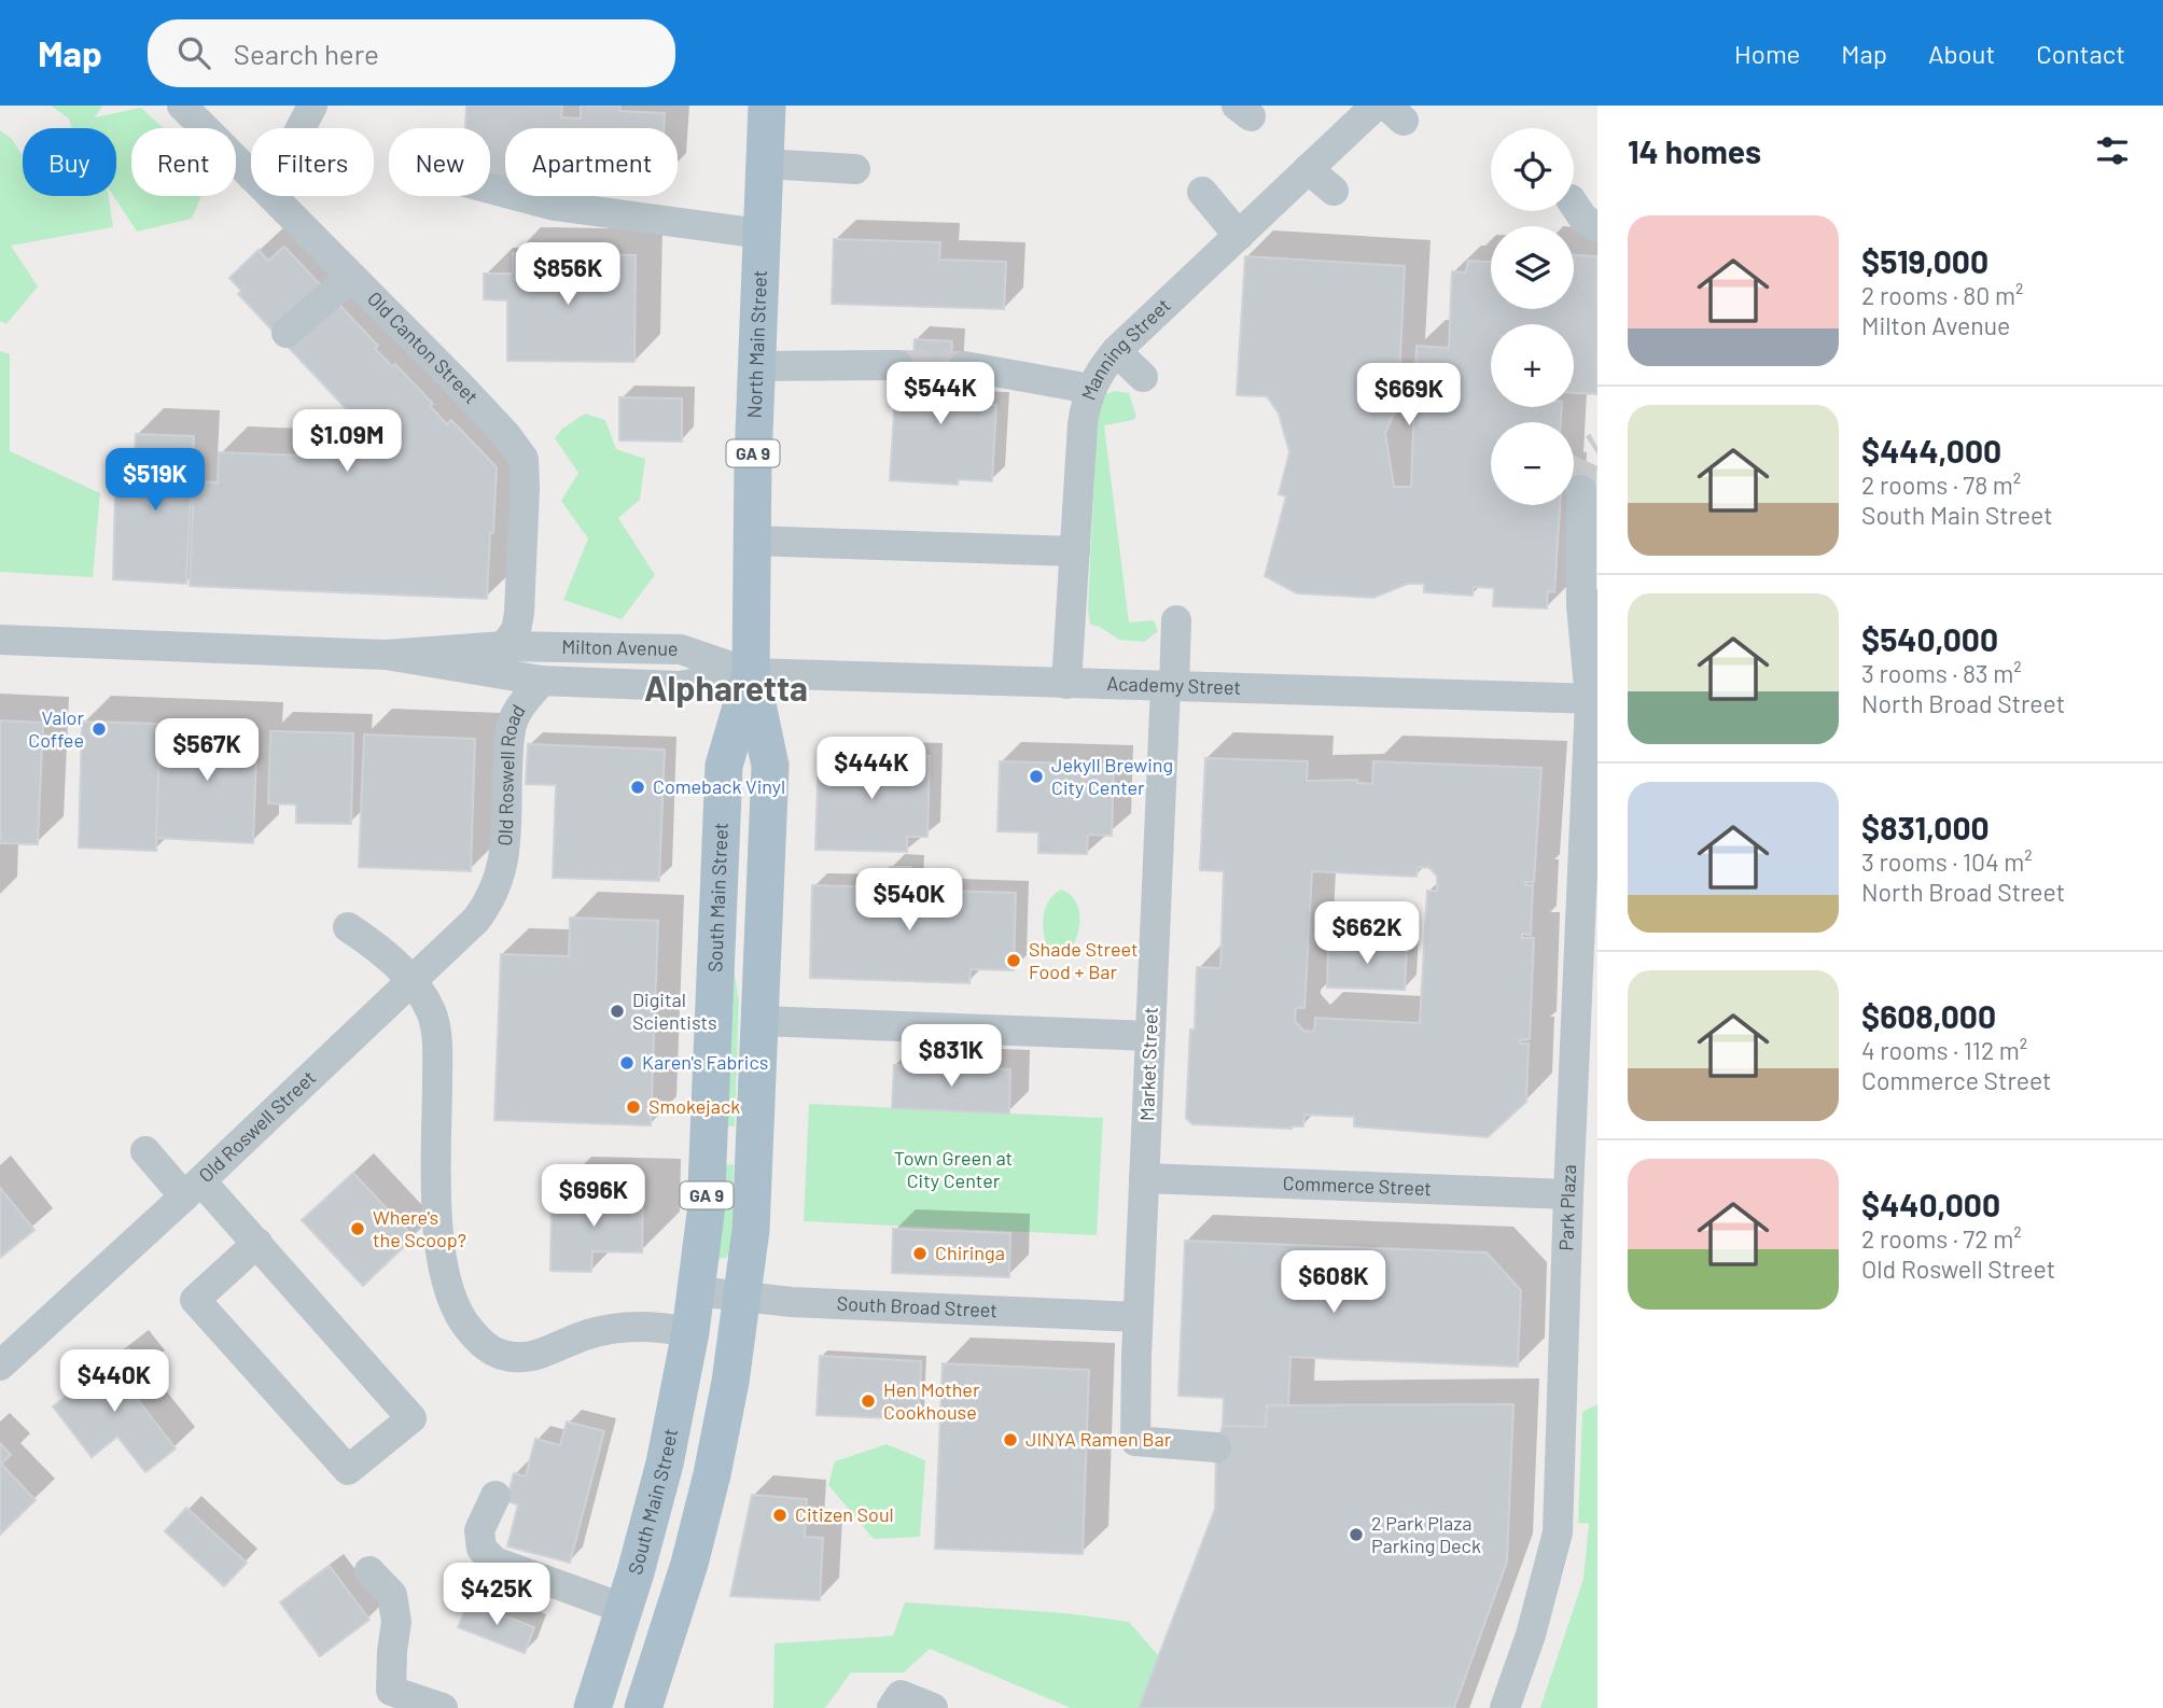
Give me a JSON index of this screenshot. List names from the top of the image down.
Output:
{
  "streets": {
    "main road": ["North Main Street", "GA 9", "South Main Street"],
    "street": [
      "Old Canton Street",
      "Manning Street",
      "Milton Avenue",
      "Academy Street",
      "Old Roswell Road",
      "Market Street",
      "Old Roswell Street",
      "Commerce Street",
      "Park Plaza",
      "South Broad Street"
    ]
  },
  "crossings": [
    ["North Main Street", "GA 9"],
    ["North Main Street", "Milton Avenue"],
    ["North Main Street", "Academy Street"],
    ["North Main Street", "South Main Street"],
    ["Old Canton Street", "Milton Avenue"],
    ["Manning Street", "Academy Street"],
    ["GA 9", "Milton Avenue"],
    ["GA 9", "Academy Street"],
    ["GA 9", "South Main Street"],
    ["GA 9", "South Broad Street"],
    ["Milton Avenue", "Academy Street"],
    ["Milton Avenue", "Old Roswell Road"],
    ["Milton Avenue", "South Main Street"],
    ["Academy Street", "South Main Street"],
    ["Academy Street", "Market Street"],
    ["Academy Street", "Park Plaza"],
    ["Old Roswell Road", "Old Roswell Street"],
    ["South Main Street", "South Broad Street"],
    ["Market Street", "Commerce Street"],
    ["Market Street", "South Broad Street"],
    ["Commerce Street", "Park Plaza"]
  ],
  "districts": ["Alpharetta"],
  "parks": ["Town Green at City Center"],
  "places": [
    "Valor Coffee",
    "Jekyll Brewing City Center",
    "Comeback Vinyl",
    "Shade Street Food + Bar",
    "Digital Scientists",
    "Karen's Fabrics",
    "Smokejack",
    "Where's the Scoop?",
    "Chiringa",
    "Hen Mother Cookhouse",
    "JINYA Ramen Bar",
    "Citizen Soul",
    "2 Park Plaza Parking Deck"
  ],
  "page": {
    "header": "Map",
    "search": "Search here",
    "nav": [
      "Home",
      "Map",
      "About",
      "Contact"
    ],
    "heading": "14 homes",
    "map_buttons": ["+", "−"],
    "chip": [
      "Buy",
      "Rent",
      "Filters",
      "New",
      "Apartment"
    ],
    "list": [
      {
        "name": "$519,000",
        "note": "2 rooms · 80 m² · Milton Avenue"
      },
      {
        "name": "$444,000",
        "note": "2 rooms · 78 m² · South Main Street"
      },
      {
        "name": "$540,000",
        "note": "3 rooms · 83 m² · North Broad Street"
      },
      {
        "name": "$831,000",
        "note": "3 rooms · 104 m² · North Broad Street"
      },
      {
        "name": "$608,000",
        "note": "4 rooms · 112 m² · Commerce Street"
      },
      {
        "name": "$440,000",
        "note": "2 rooms · 72 m² · Old Roswell Street"
      }
    ],
    "price": [
      "$856K",
      "$544K",
      "$669K",
      "$1.09M",
      "$519K",
      "$567K",
      "$444K",
      "$540K",
      "$662K",
      "$831K",
      "$696K",
      "$608K",
      "$440K",
      "$425K"
    ]
  }
}
